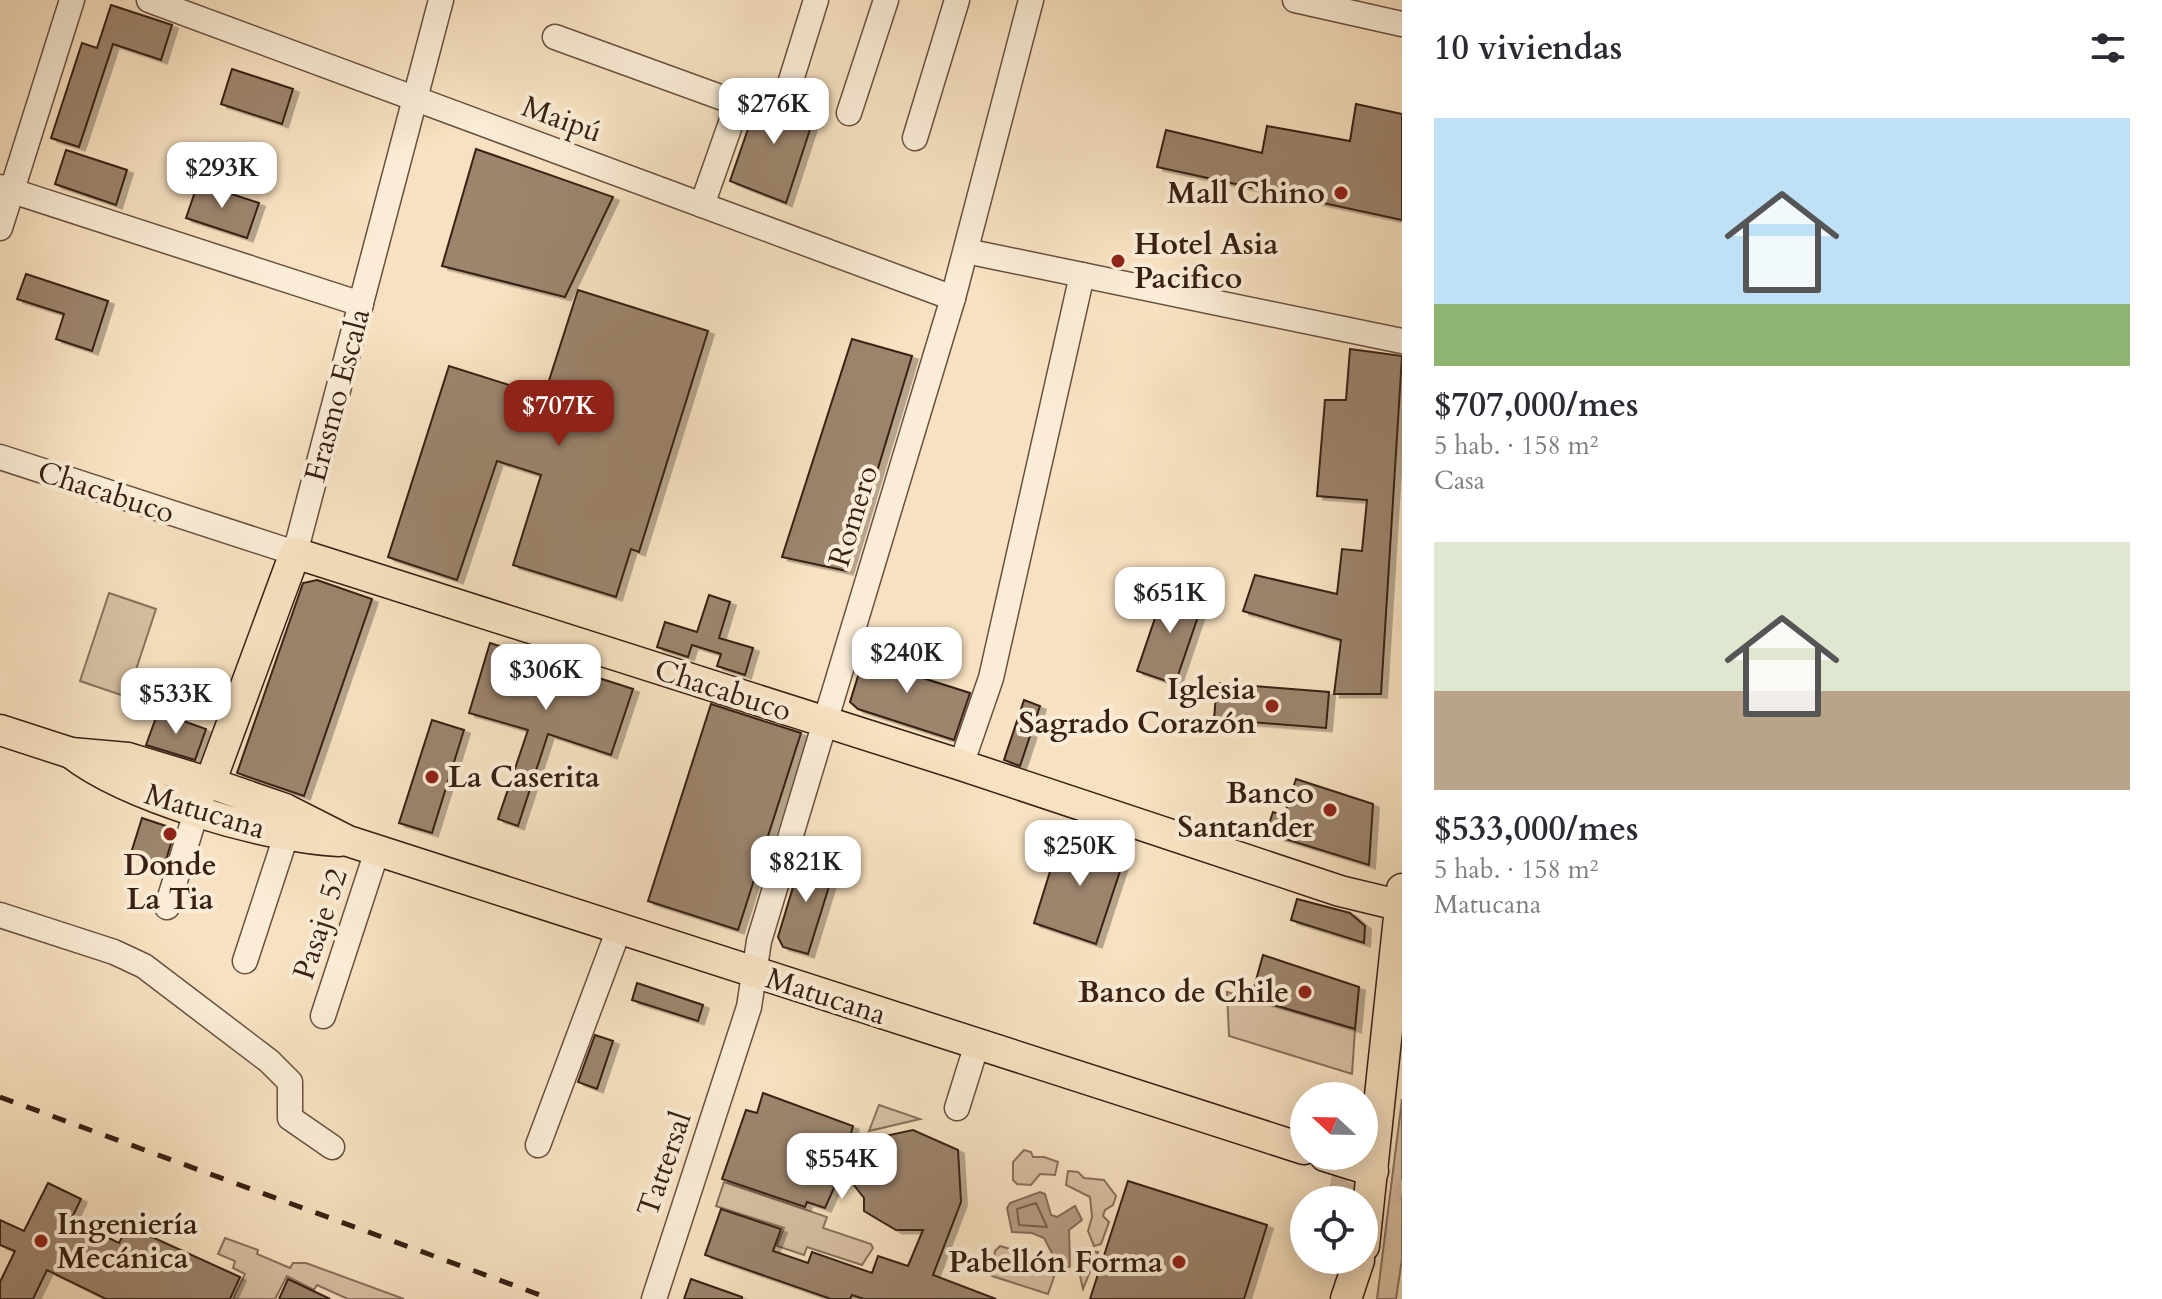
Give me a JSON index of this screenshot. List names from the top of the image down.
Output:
{
  "streets": {
    "main road": ["Erasmo Escala", "Chacabuco", "Matucana"],
    "street": [
      "Maipú",
      "Romero",
      "Pasaje 52",
      "Tattersal"
    ]
  },
  "crossings": [
    ["Maipú", "Erasmo Escala"],
    ["Maipú", "Romero"],
    ["Erasmo Escala", "Chacabuco"],
    ["Erasmo Escala", "Matucana"],
    ["Chacabuco", "Romero"],
    ["Romero", "Matucana"],
    ["Romero", "Tattersal"],
    ["Matucana", "Pasaje 52"]
  ],
  "places": [
    "Mall Chino",
    "Hotel Asia Pacifico",
    "Iglesia Sagrado Corazón",
    "La Caserita",
    "Banco Santander",
    "Donde La Tia",
    "Banco de Chile",
    "Ingeniería Mecánica",
    "Pabellón Forma"
  ],
  "north": "left",
  "page": {
    "heading": "10 viviendas",
    "price": [
      "$276K",
      "$293K",
      "$707K",
      "$651K",
      "$240K",
      "$306K",
      "$533K",
      "$250K",
      "$821K",
      "$554K"
    ],
    "list": [
      {
        "name": "$707,000/mes",
        "note": "5 hab. · 158 m² · Casa"
      },
      {
        "name": "$533,000/mes",
        "note": "5 hab. · 158 m² · Matucana"
      }
    ]
  }
}
